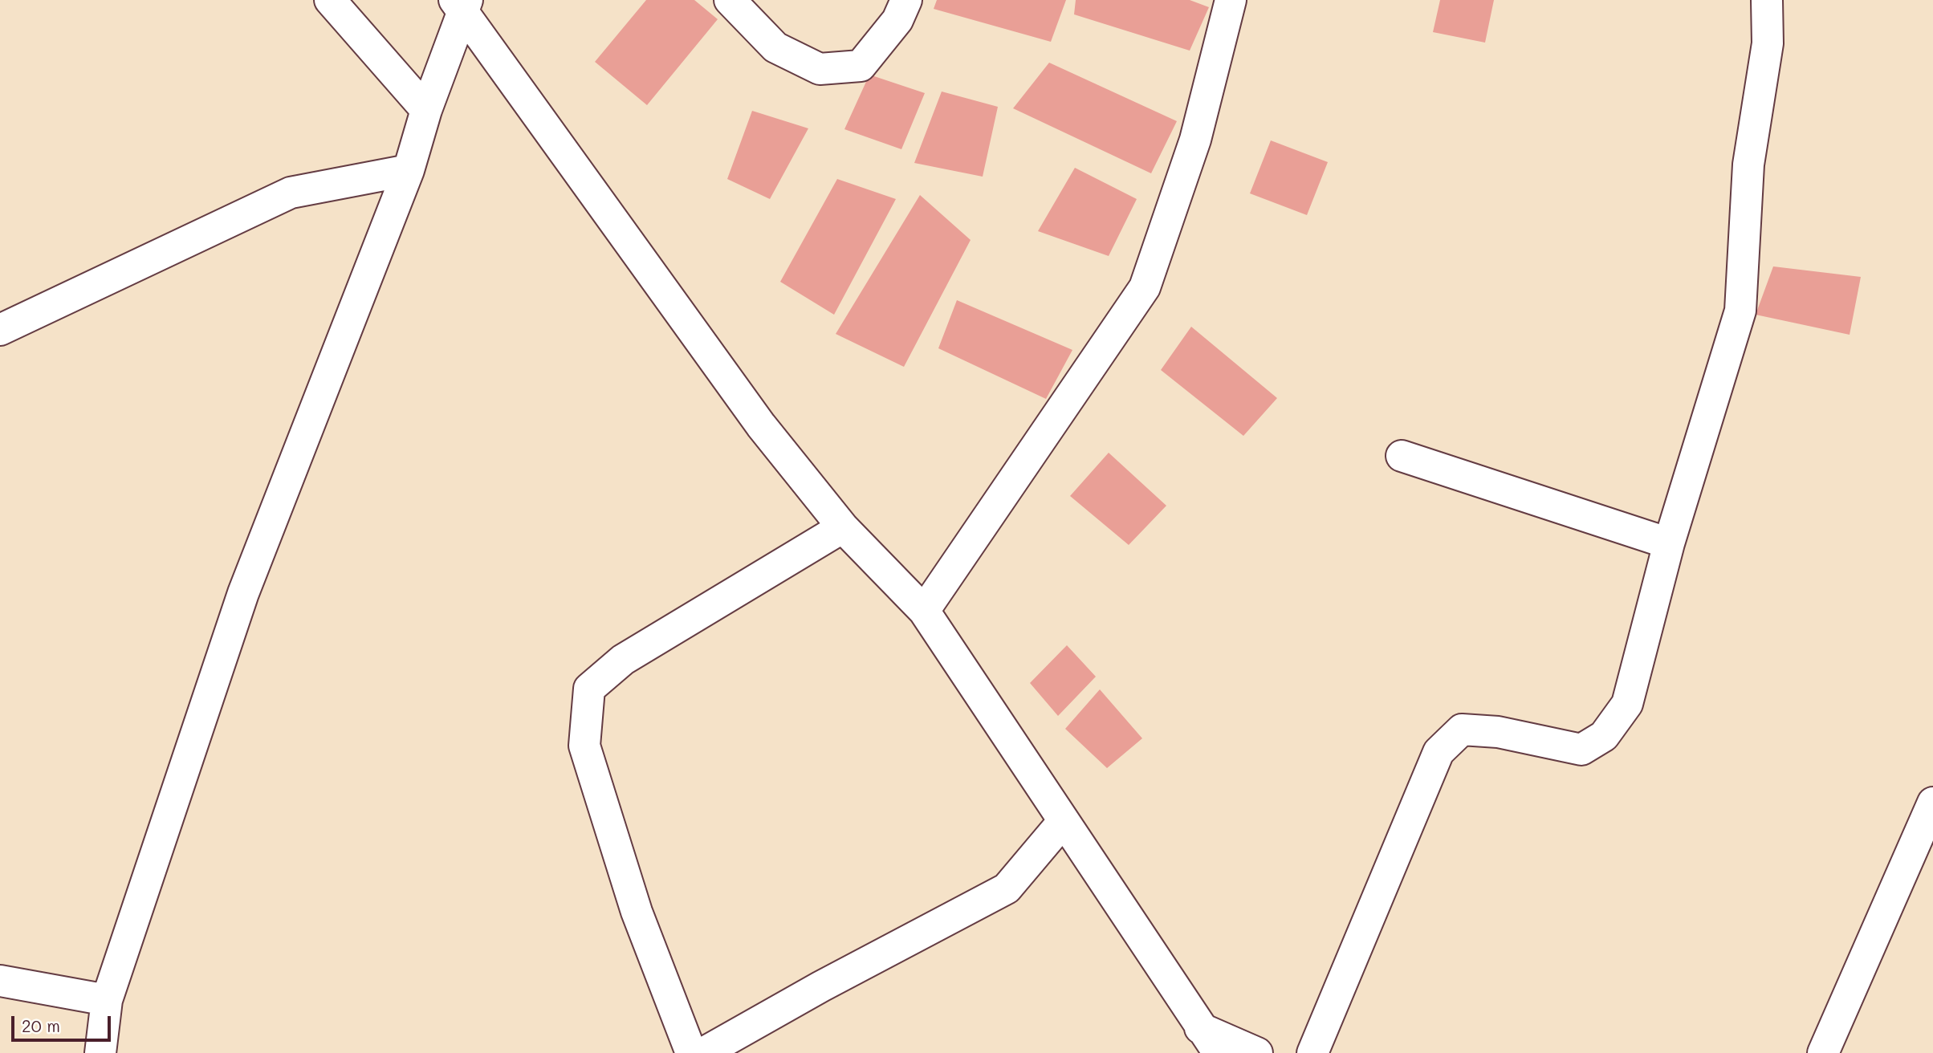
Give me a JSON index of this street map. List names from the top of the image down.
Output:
{
  "scale_bar": "20 m"
}
